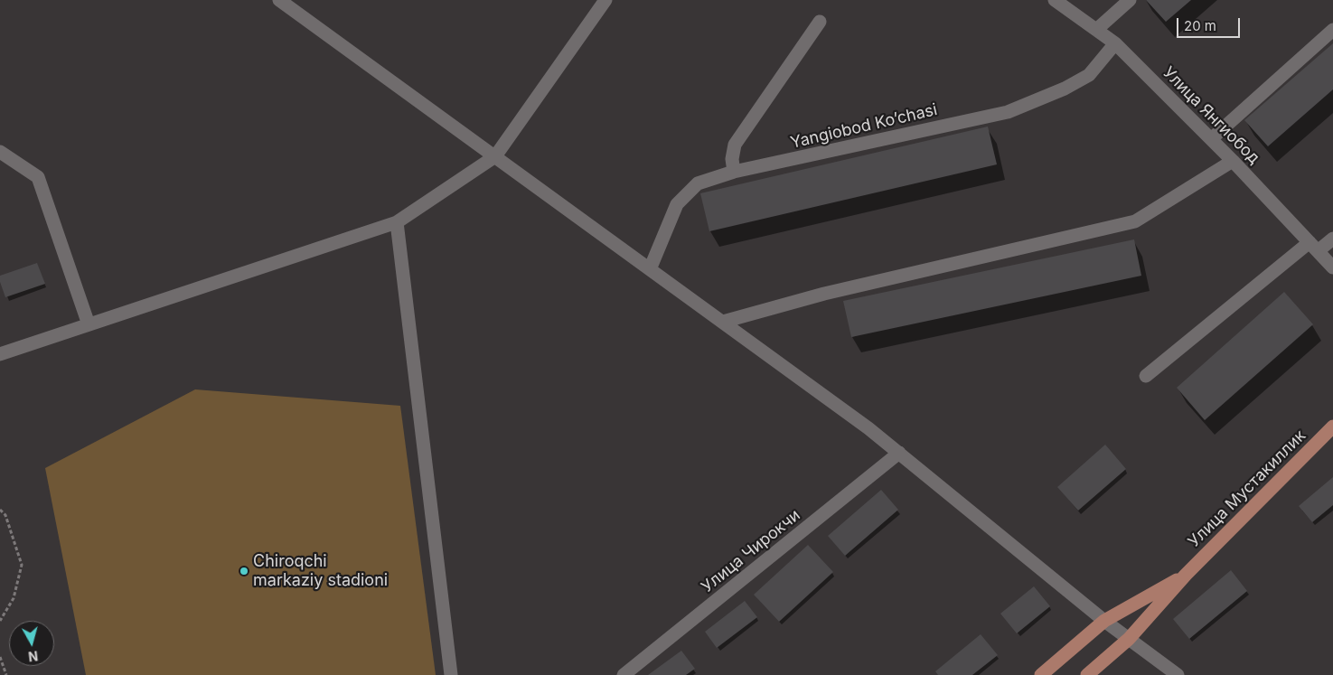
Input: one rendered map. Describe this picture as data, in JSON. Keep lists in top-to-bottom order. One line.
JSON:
{"streets":{"main road":["Улица Мустакиллик"],"street":["Улица Янгиобод","Yangiobod Ko’chasi","Улица Чирокчи"]},"crossings":[["Улица Янгиобод","Yangiobod Ko’chasi"]],"places":["Chiroqchi markaziy stadioni"],"scale_bar":"20 m","north":"bottom"}
